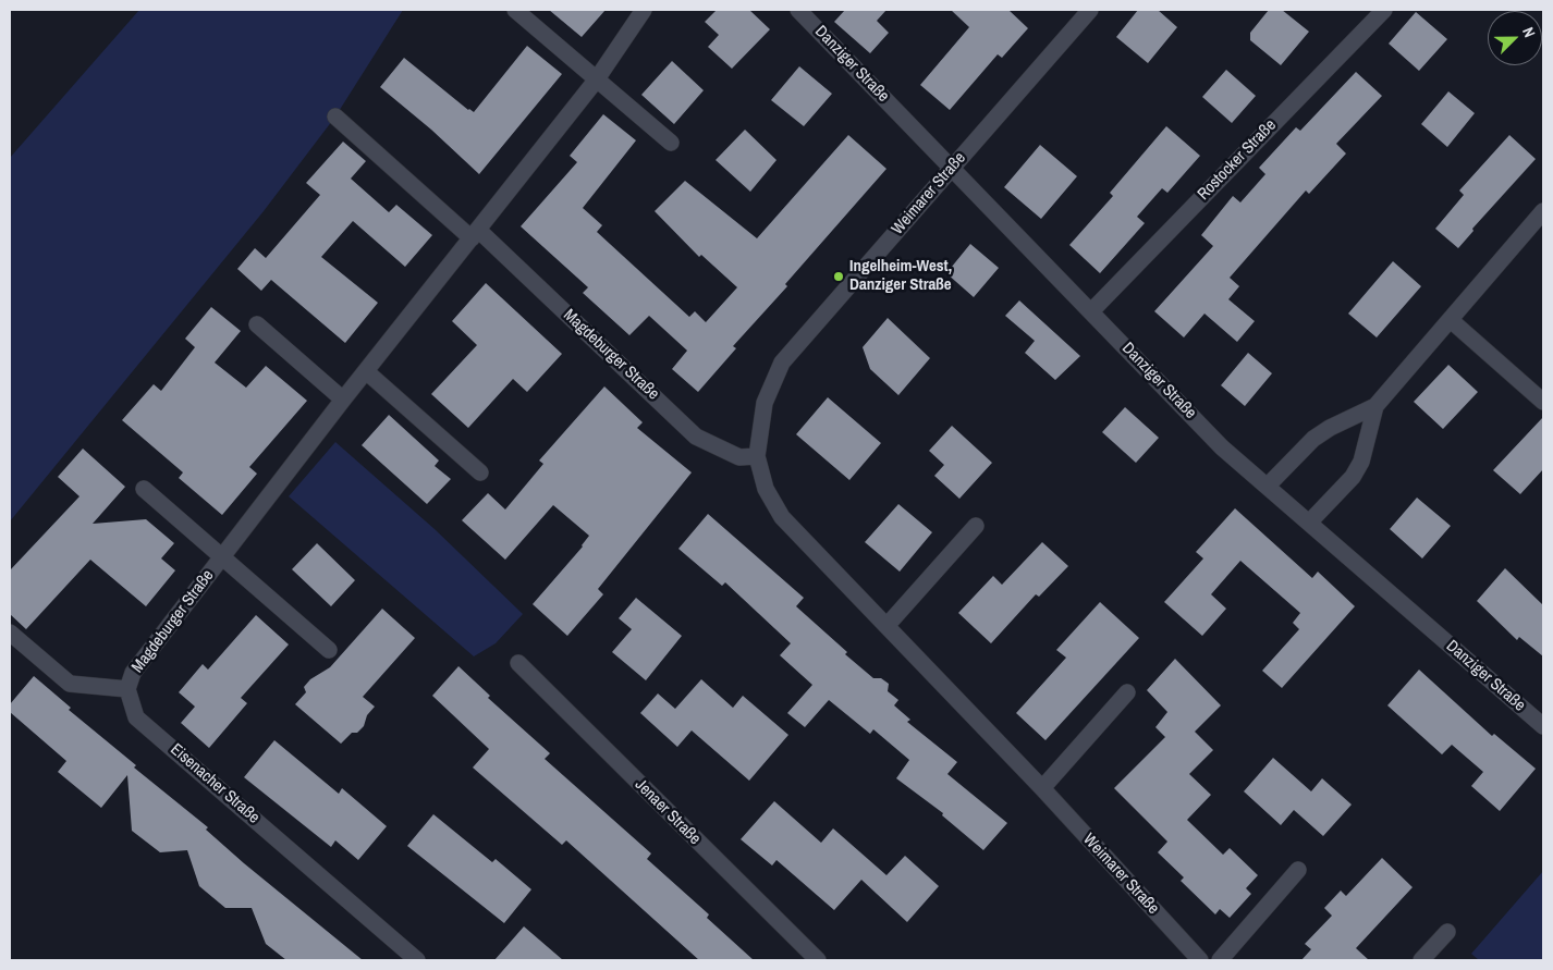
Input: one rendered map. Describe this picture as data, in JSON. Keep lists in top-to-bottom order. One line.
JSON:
{"streets":{"street":["Danziger Straße","Rostocker Straße","Weimarer Straße","Magdeburger Straße","Eisenacher Straße","Jenaer Straße"]},"crossings":[["Danziger Straße","Rostocker Straße"],["Danziger Straße","Weimarer Straße"],["Weimarer Straße","Magdeburger Straße"],["Magdeburger Straße","Eisenacher Straße"]],"places":["Ingelheim-West, Danziger Straße"],"north":"top right"}
